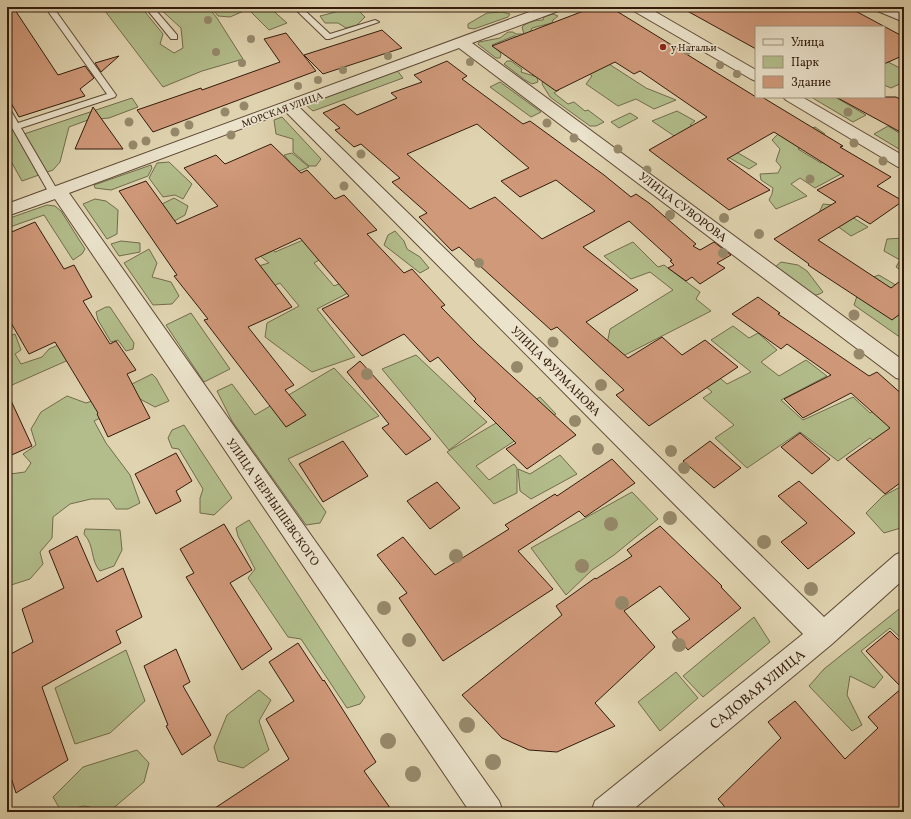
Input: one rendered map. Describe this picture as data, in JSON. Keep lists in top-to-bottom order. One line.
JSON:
{"streets":{"street":["МОРСКАЯ УЛИЦА","УЛИЦА СУВОРОВА","УЛИЦА ФУРМАНОВА","УЛИЦА ЧЕРНЫШЕВСКОГО","САДОВАЯ УЛИЦА"]},"crossings":[["МОРСКАЯ УЛИЦА","УЛИЦА СУВОРОВА"],["МОРСКАЯ УЛИЦА","УЛИЦА ФУРМАНОВА"],["МОРСКАЯ УЛИЦА","УЛИЦА ЧЕРНЫШЕВСКОГО"],["УЛИЦА ФУРМАНОВА","САДОВАЯ УЛИЦА"]],"places":["у Натальи"],"legend":["Улица","Парк","Здание"]}
